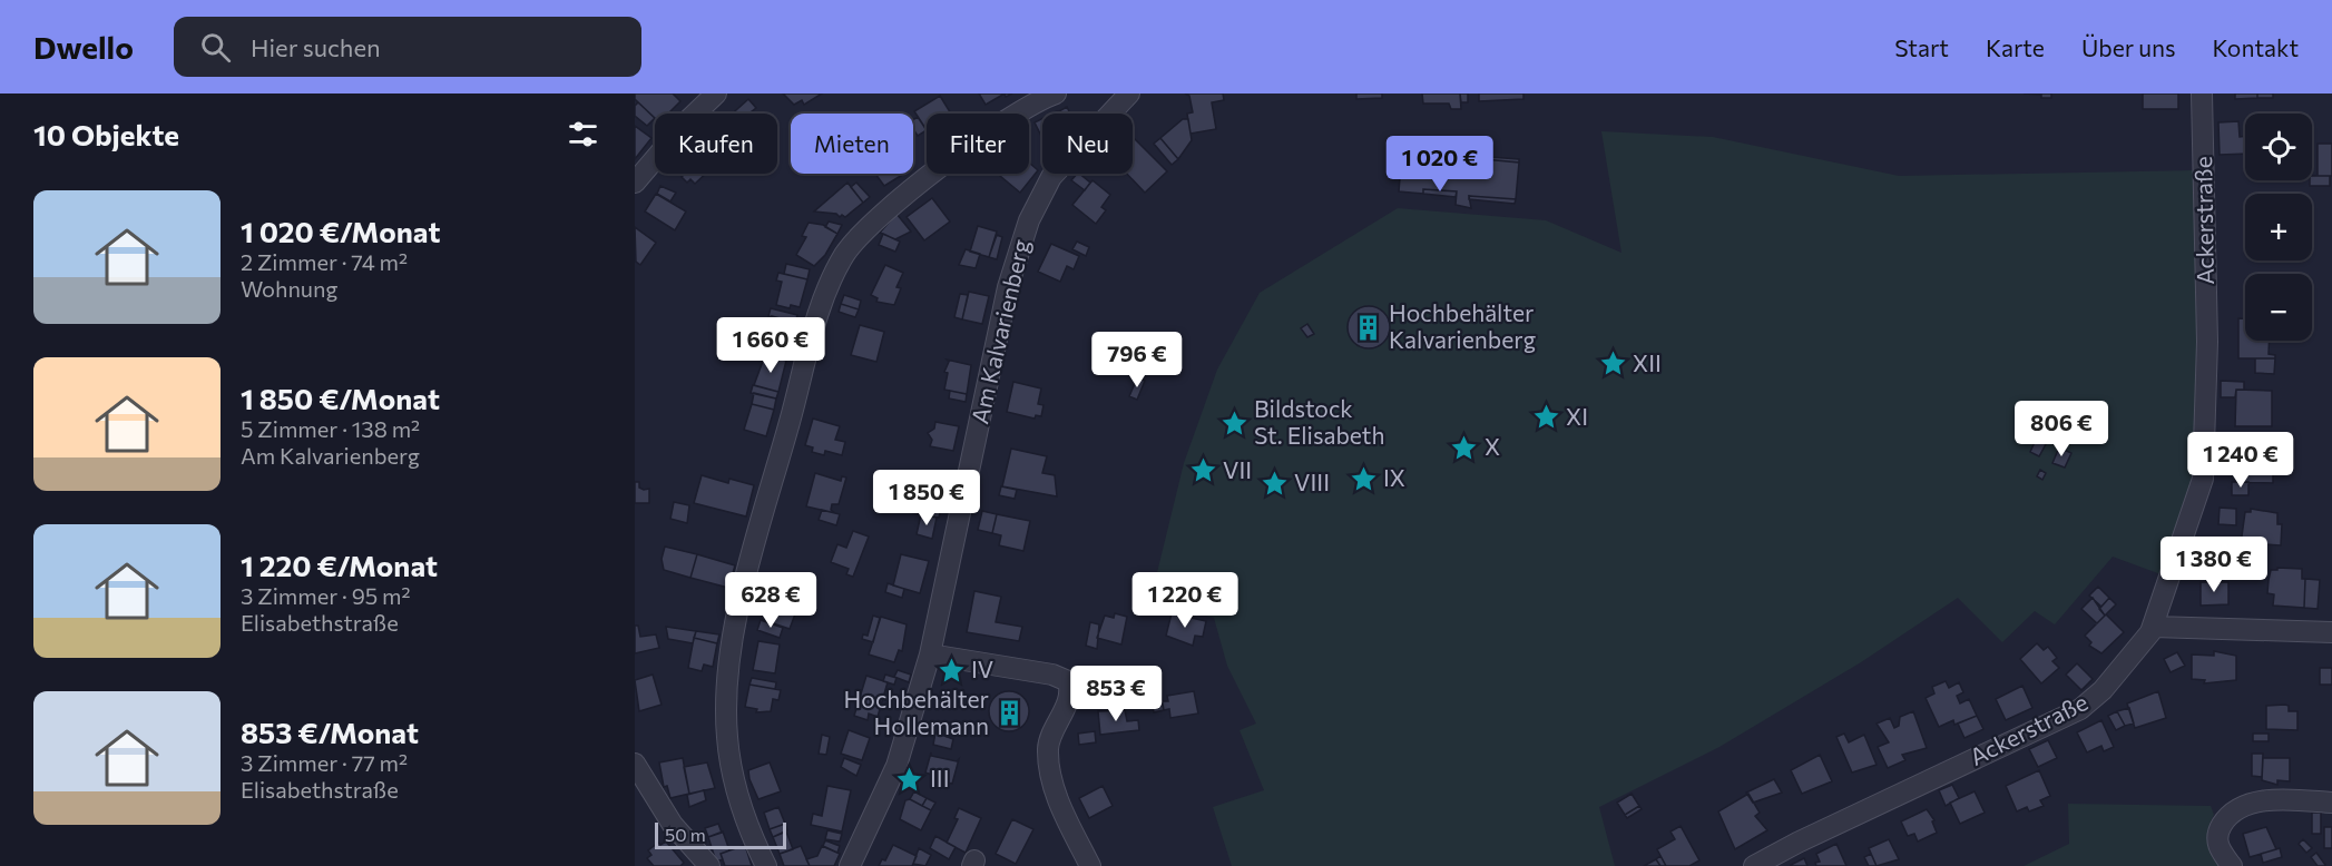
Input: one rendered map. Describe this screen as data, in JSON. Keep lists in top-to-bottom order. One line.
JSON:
{"streets":{"street":["Ackerstraße","Am Kalvarienberg"]},"places":{"building":["Hochbehälter Kalvarienberg","Hochbehälter Hollemann"],"place":["XII","XI","Bildstock St. Elisabeth","X","VII","IX","VIII","IV","III"]},"scale_bar":"50 m","page":{"header":"Dwello","search":"Hier suchen","nav":["Start","Karte","Über uns","Kontakt"],"heading":"10 Objekte","map_buttons":["+","−"],"chip":["Kaufen","Mieten","Filter","Neu"],"price":["1 020 €","1 660 €","796 €","806 €","1 240 €","1 850 €","1 380 €","628 €","1 220 €","853 €"],"list":[{"name":"1 020 €/Monat","note":"2 Zimmer · 74 m² · Wohnung"},{"name":"1 850 €/Monat","note":"5 Zimmer · 138 m² · Am Kalvarienberg"},{"name":"1 220 €/Monat","note":"3 Zimmer · 95 m² · Elisabethstraße"},{"name":"853 €/Monat","note":"3 Zimmer · 77 m² · Elisabethstraße"}],"scale":"50 m"}}
